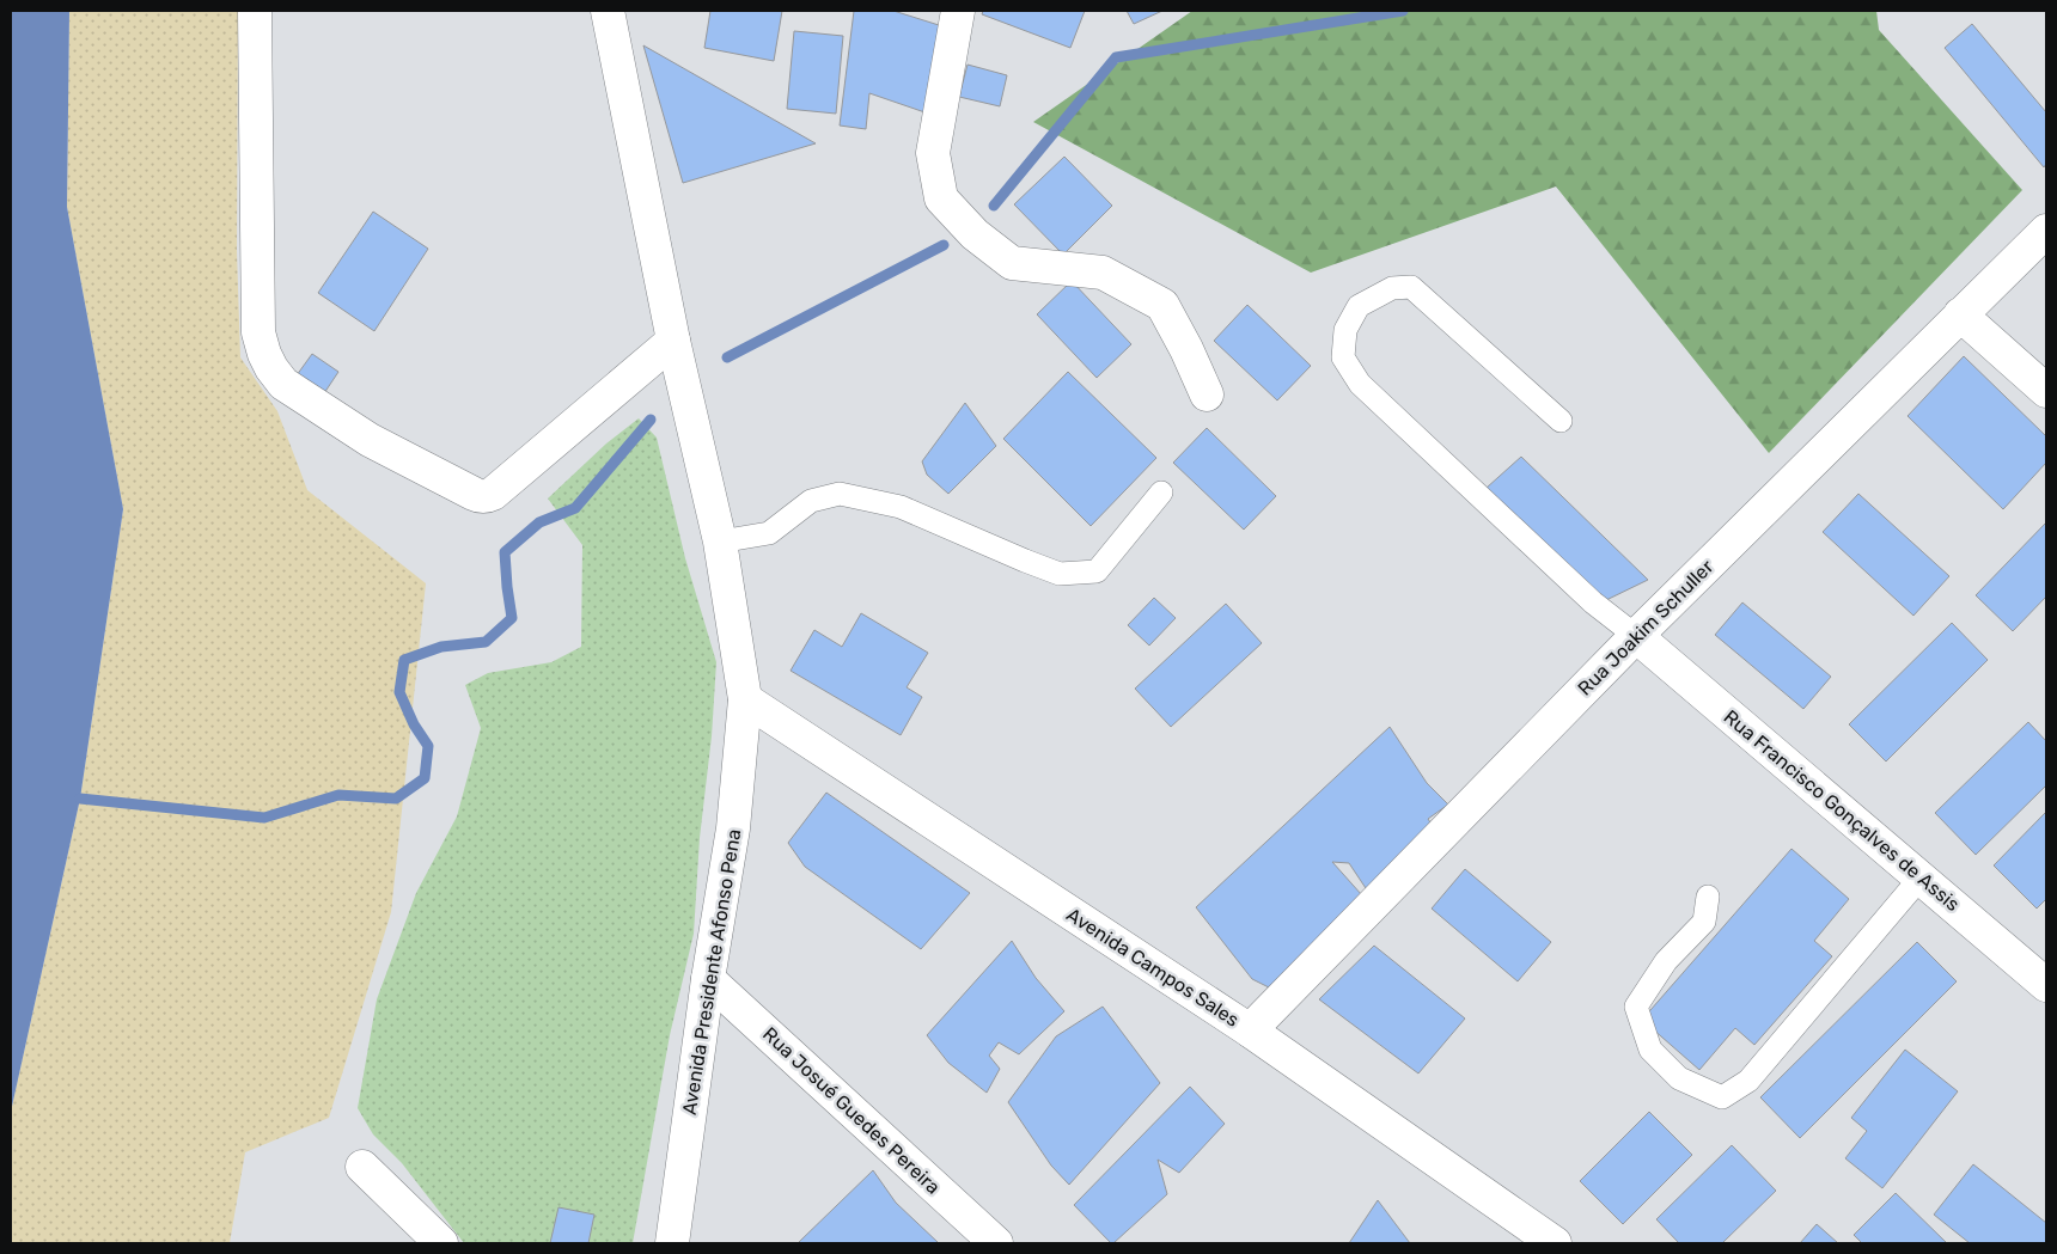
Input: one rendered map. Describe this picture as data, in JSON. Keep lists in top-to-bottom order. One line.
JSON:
{"streets":{"street":["Rua Joakim Schuller","Rua Francisco Gonçalves de Assis","Avenida Campos Sales","Avenida Presidente Afonso Pena","Rua Josué Guedes Pereira"]},"crossings":[["Rua Joakim Schuller","Rua Francisco Gonçalves de Assis"],["Rua Joakim Schuller","Avenida Campos Sales"],["Avenida Campos Sales","Avenida Presidente Afonso Pena"],["Avenida Presidente Afonso Pena","Rua Josué Guedes Pereira"]]}
